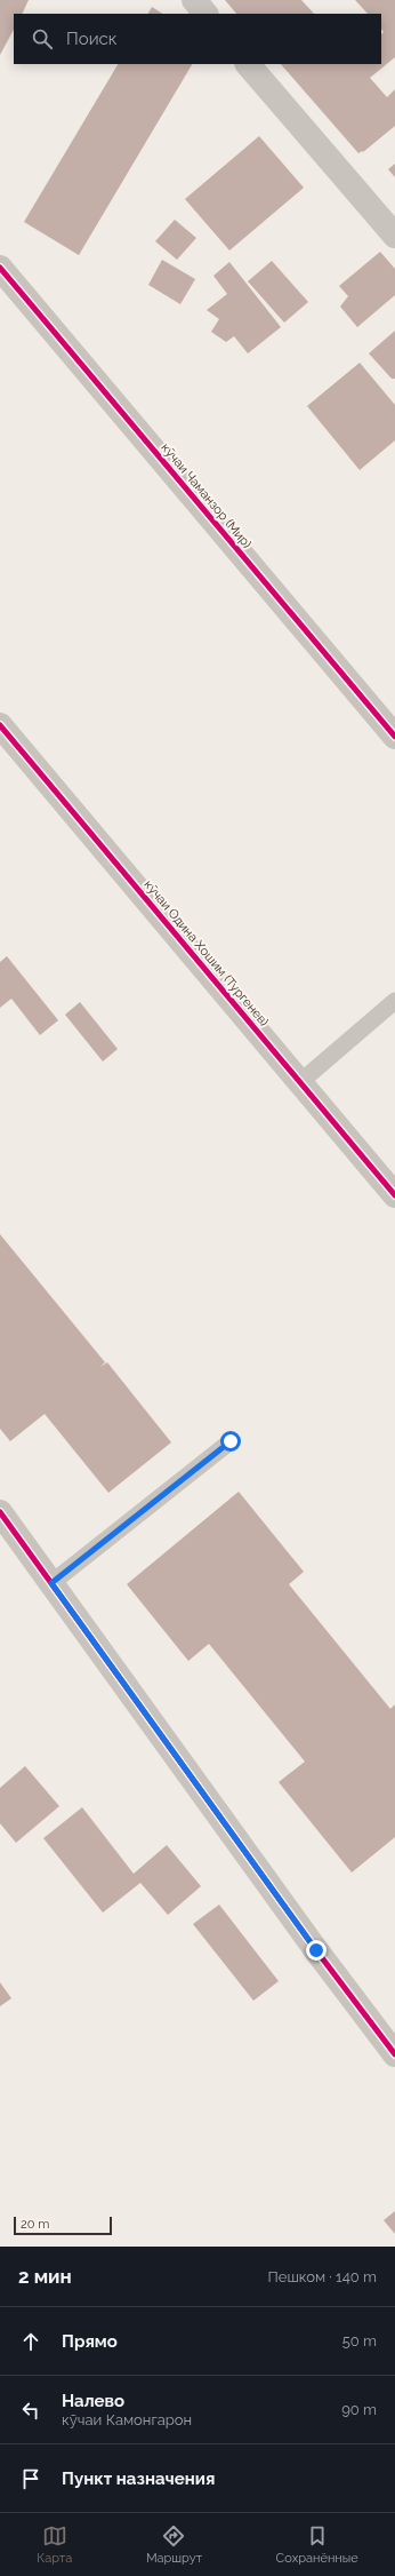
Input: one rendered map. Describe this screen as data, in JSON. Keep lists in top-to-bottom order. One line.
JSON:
{"streets":{"street":["кӯчаи Чаманзор (Мир)","кӯчаи Одина Хошим (Тургенев)"]},"scale_bar":"20 m","page":{"search":"Поиск","scale":"20 m","heading":["2 мин","Пешком · 140 m"],"list":[["Прямо","50 m"],["Налево","кӯчаи Камонгарон","90 m"],"Пункт назначения"],"nav":["Карта","Маршрут","Сохранённые"]}}
